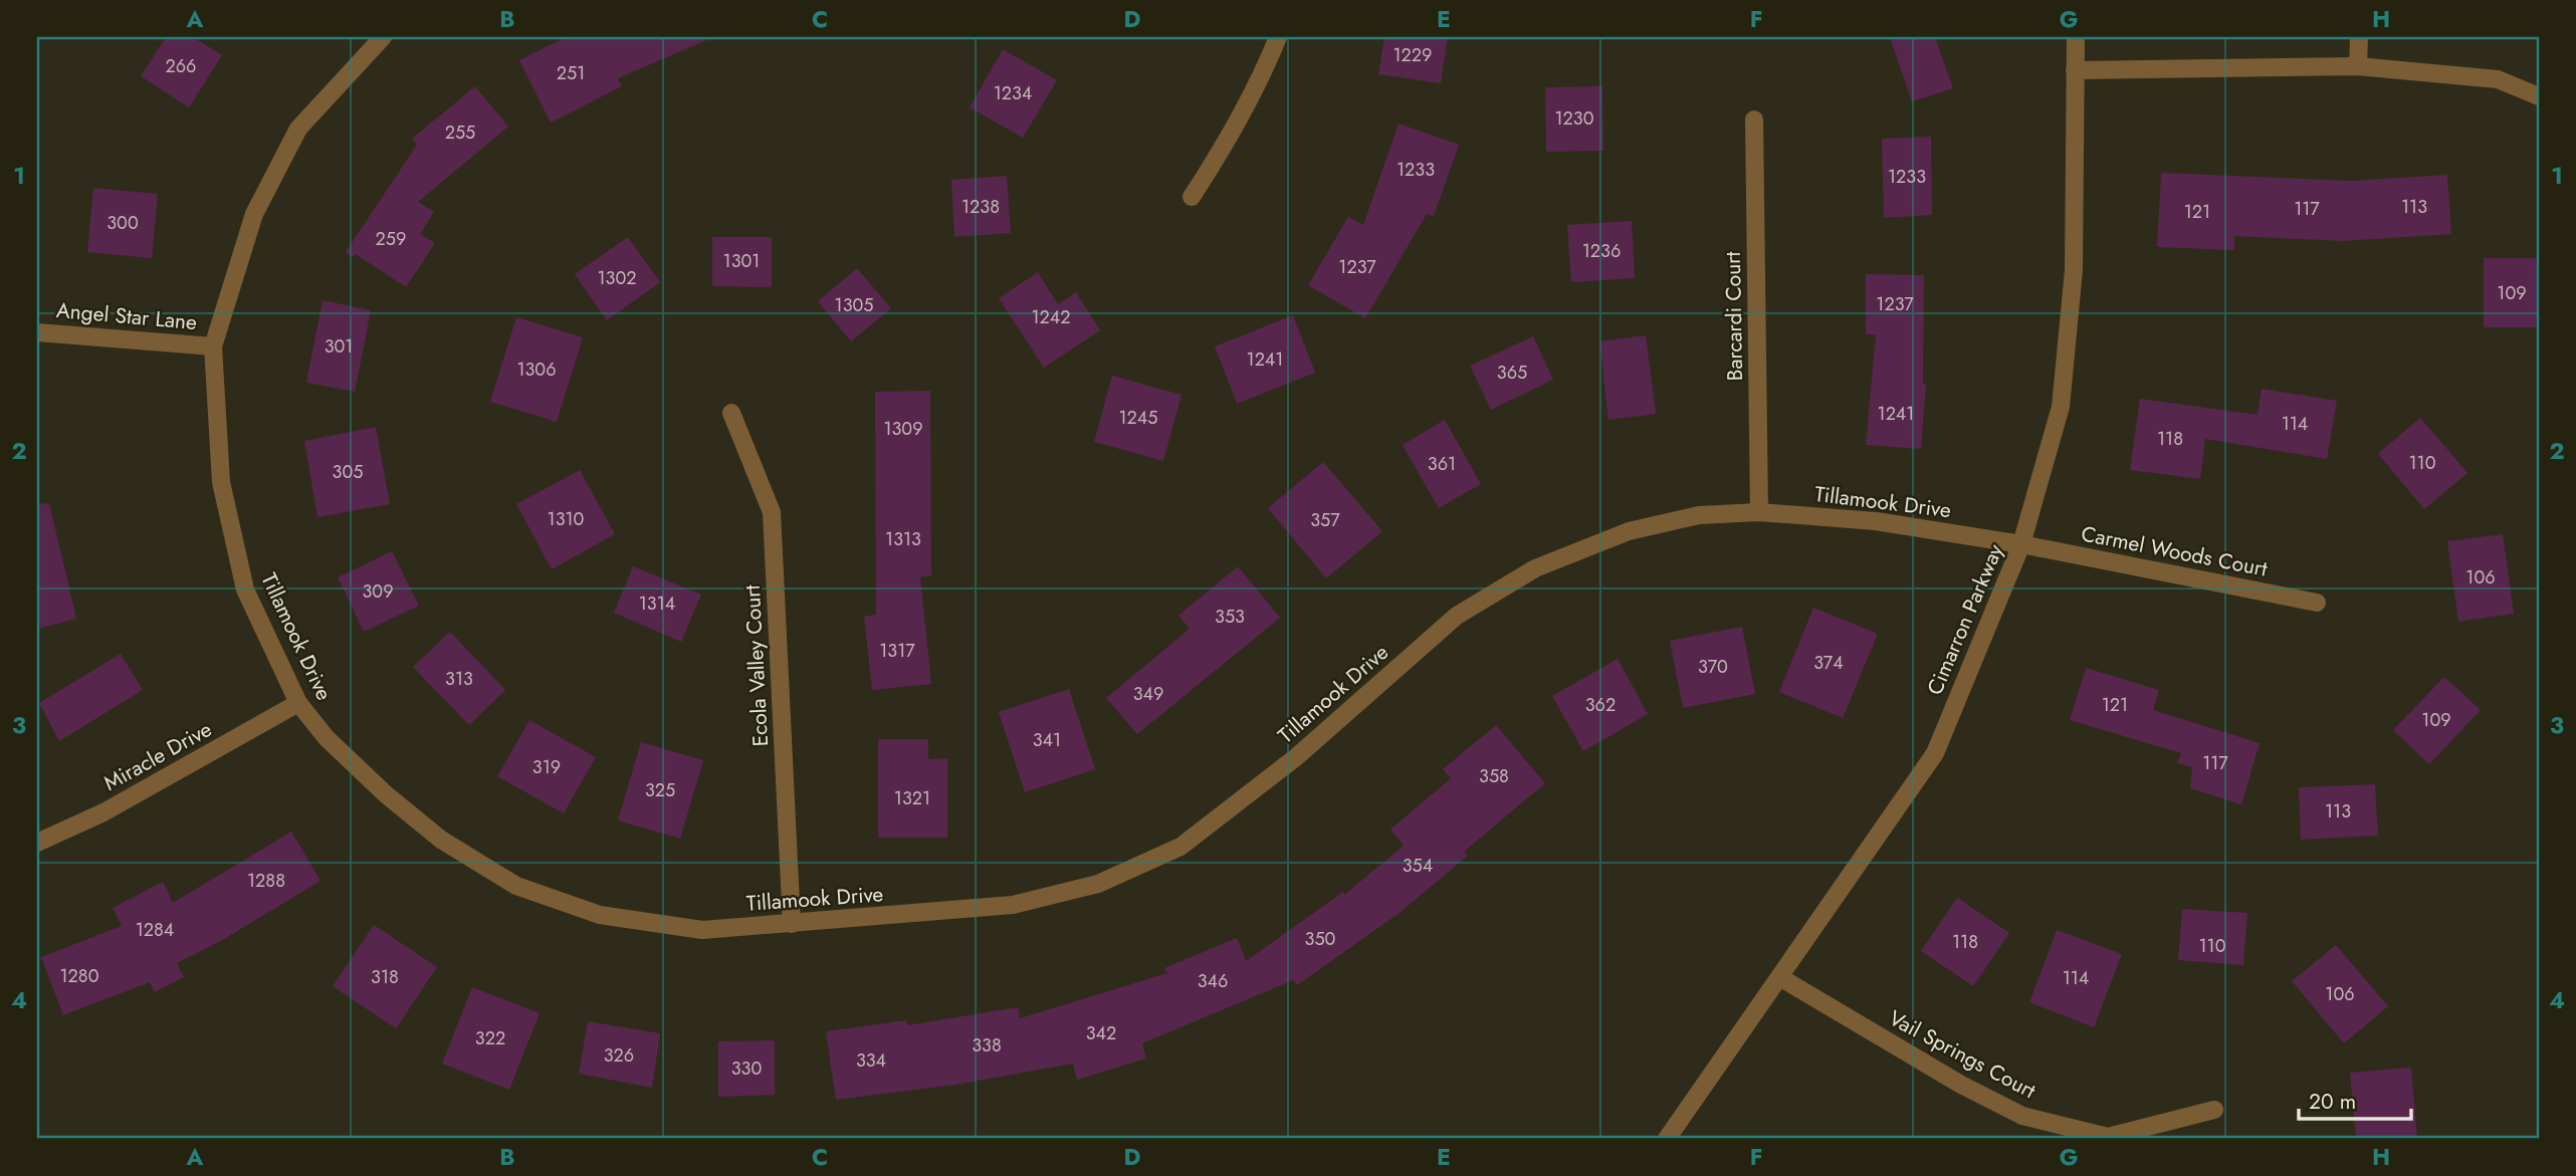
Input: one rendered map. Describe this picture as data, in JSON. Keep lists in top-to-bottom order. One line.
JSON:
{"streets":{"street":["Angel Star Lane","Barcardi Court","Tillamook Drive","Carmel Woods Court","Cimarron Parkway","Ecola Valley Court","Miracle Drive","Vail Springs Court"]},"crossings":[["Angel Star Lane","Tillamook Drive"],["Barcardi Court","Tillamook Drive"],["Tillamook Drive","Carmel Woods Court"],["Tillamook Drive","Cimarron Parkway"],["Tillamook Drive","Ecola Valley Court"],["Tillamook Drive","Miracle Drive"],["Carmel Woods Court","Cimarron Parkway"],["Cimarron Parkway","Vail Springs Court"]],"house_numbers":["1229","266","251","1234","1230","255","1233","1233","1238","113","117","121","300","259","1236","1301","1237","1302","109","1237","1305","1242","301","1241","1306","365","1241","1245","114","1309","118","110","361","305","1310","357","1313","106","309","1314","353","1317","374","370","313","349","362","121","109","341","117","319","358","325","1321","113","354","1288","1284","350","118","110","1280","318","114","346","106","342","322","338","326","334","330"],"scale_bar":"20 m","grid":{"columns":["A","B","C","D","E","F","G","H"],"rows":["1","2","3","4"]}}
